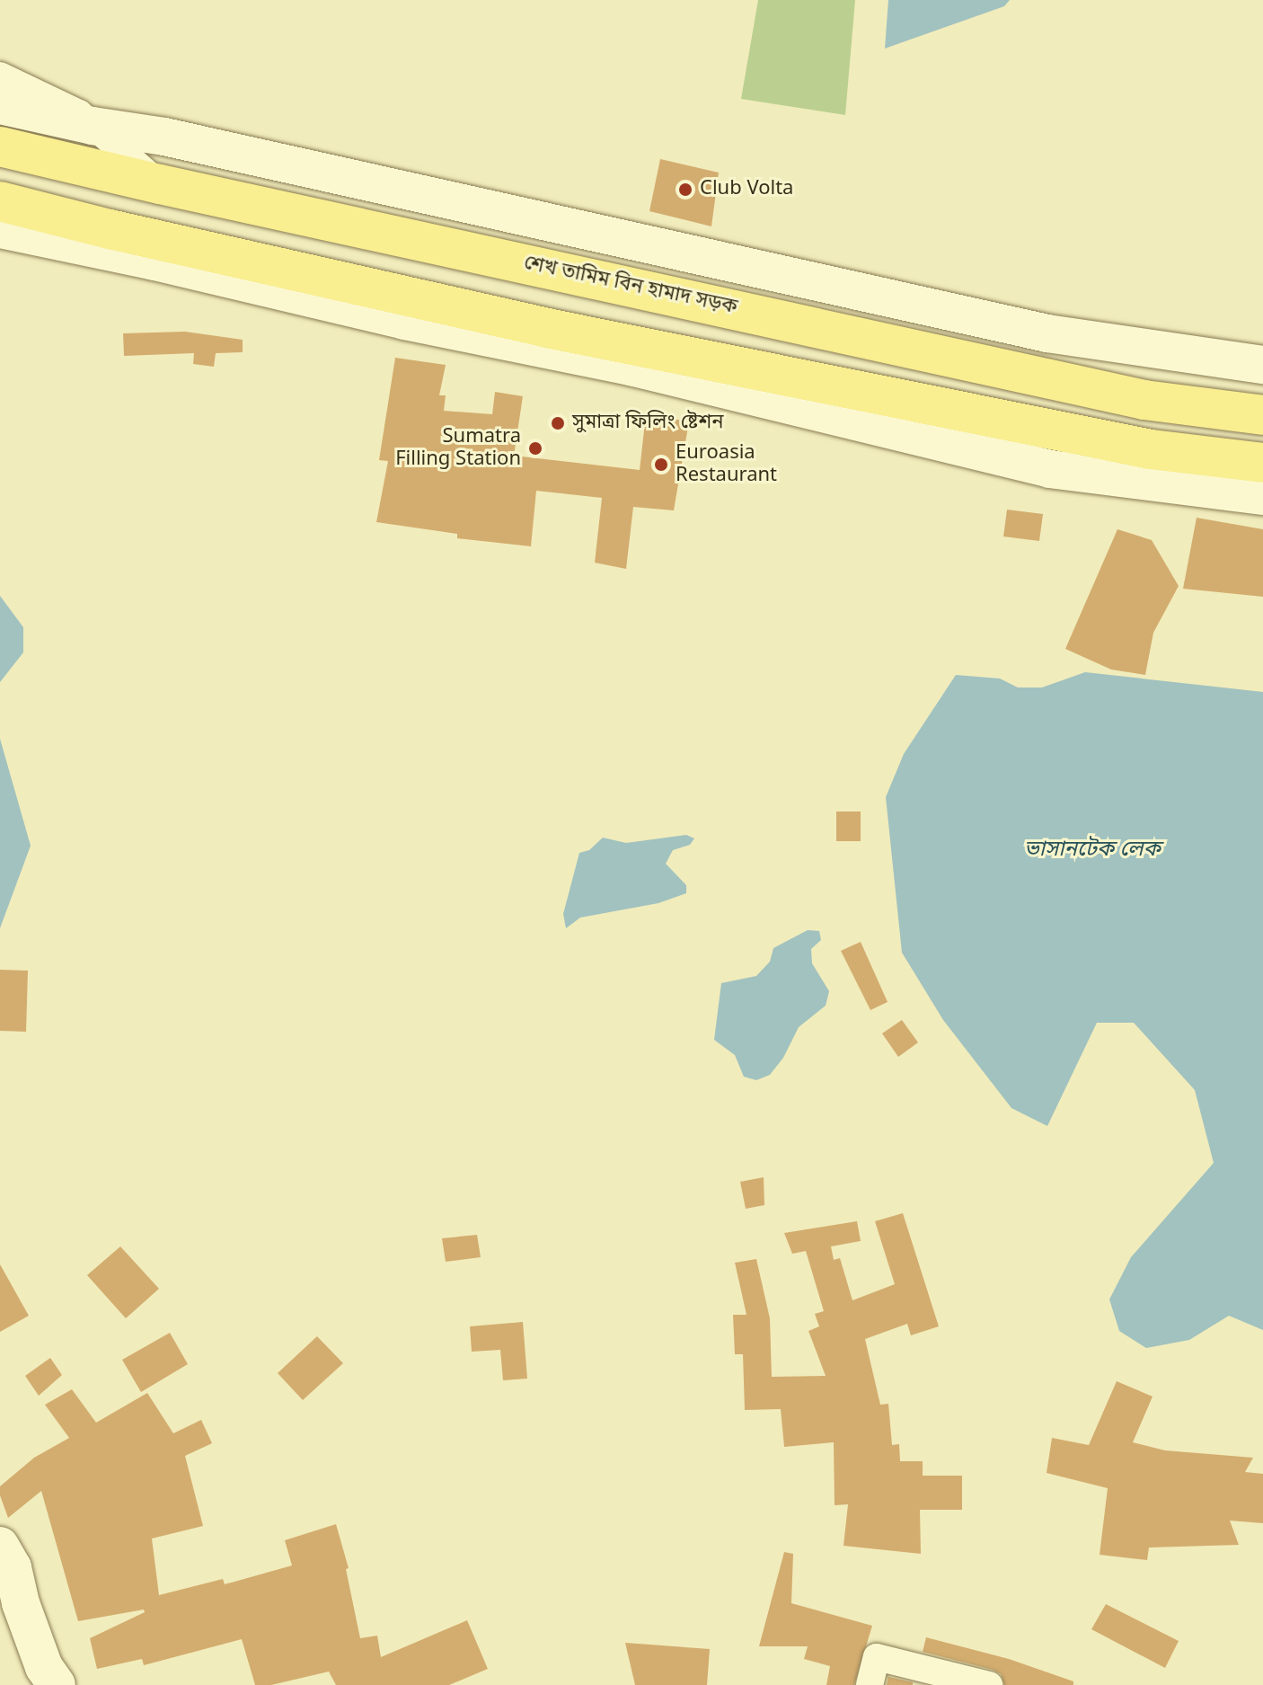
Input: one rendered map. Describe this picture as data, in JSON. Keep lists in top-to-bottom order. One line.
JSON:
{"streets":{"main road":["শেখ তামিম বিন হামাদ সড়ক"]},"water":["ভাসানটেক লেক"],"places":["Club Volta","সুমাত্রা ফিলিং ষ্টেশন","Sumatra Filling Station","Euroasia Restaurant"]}
